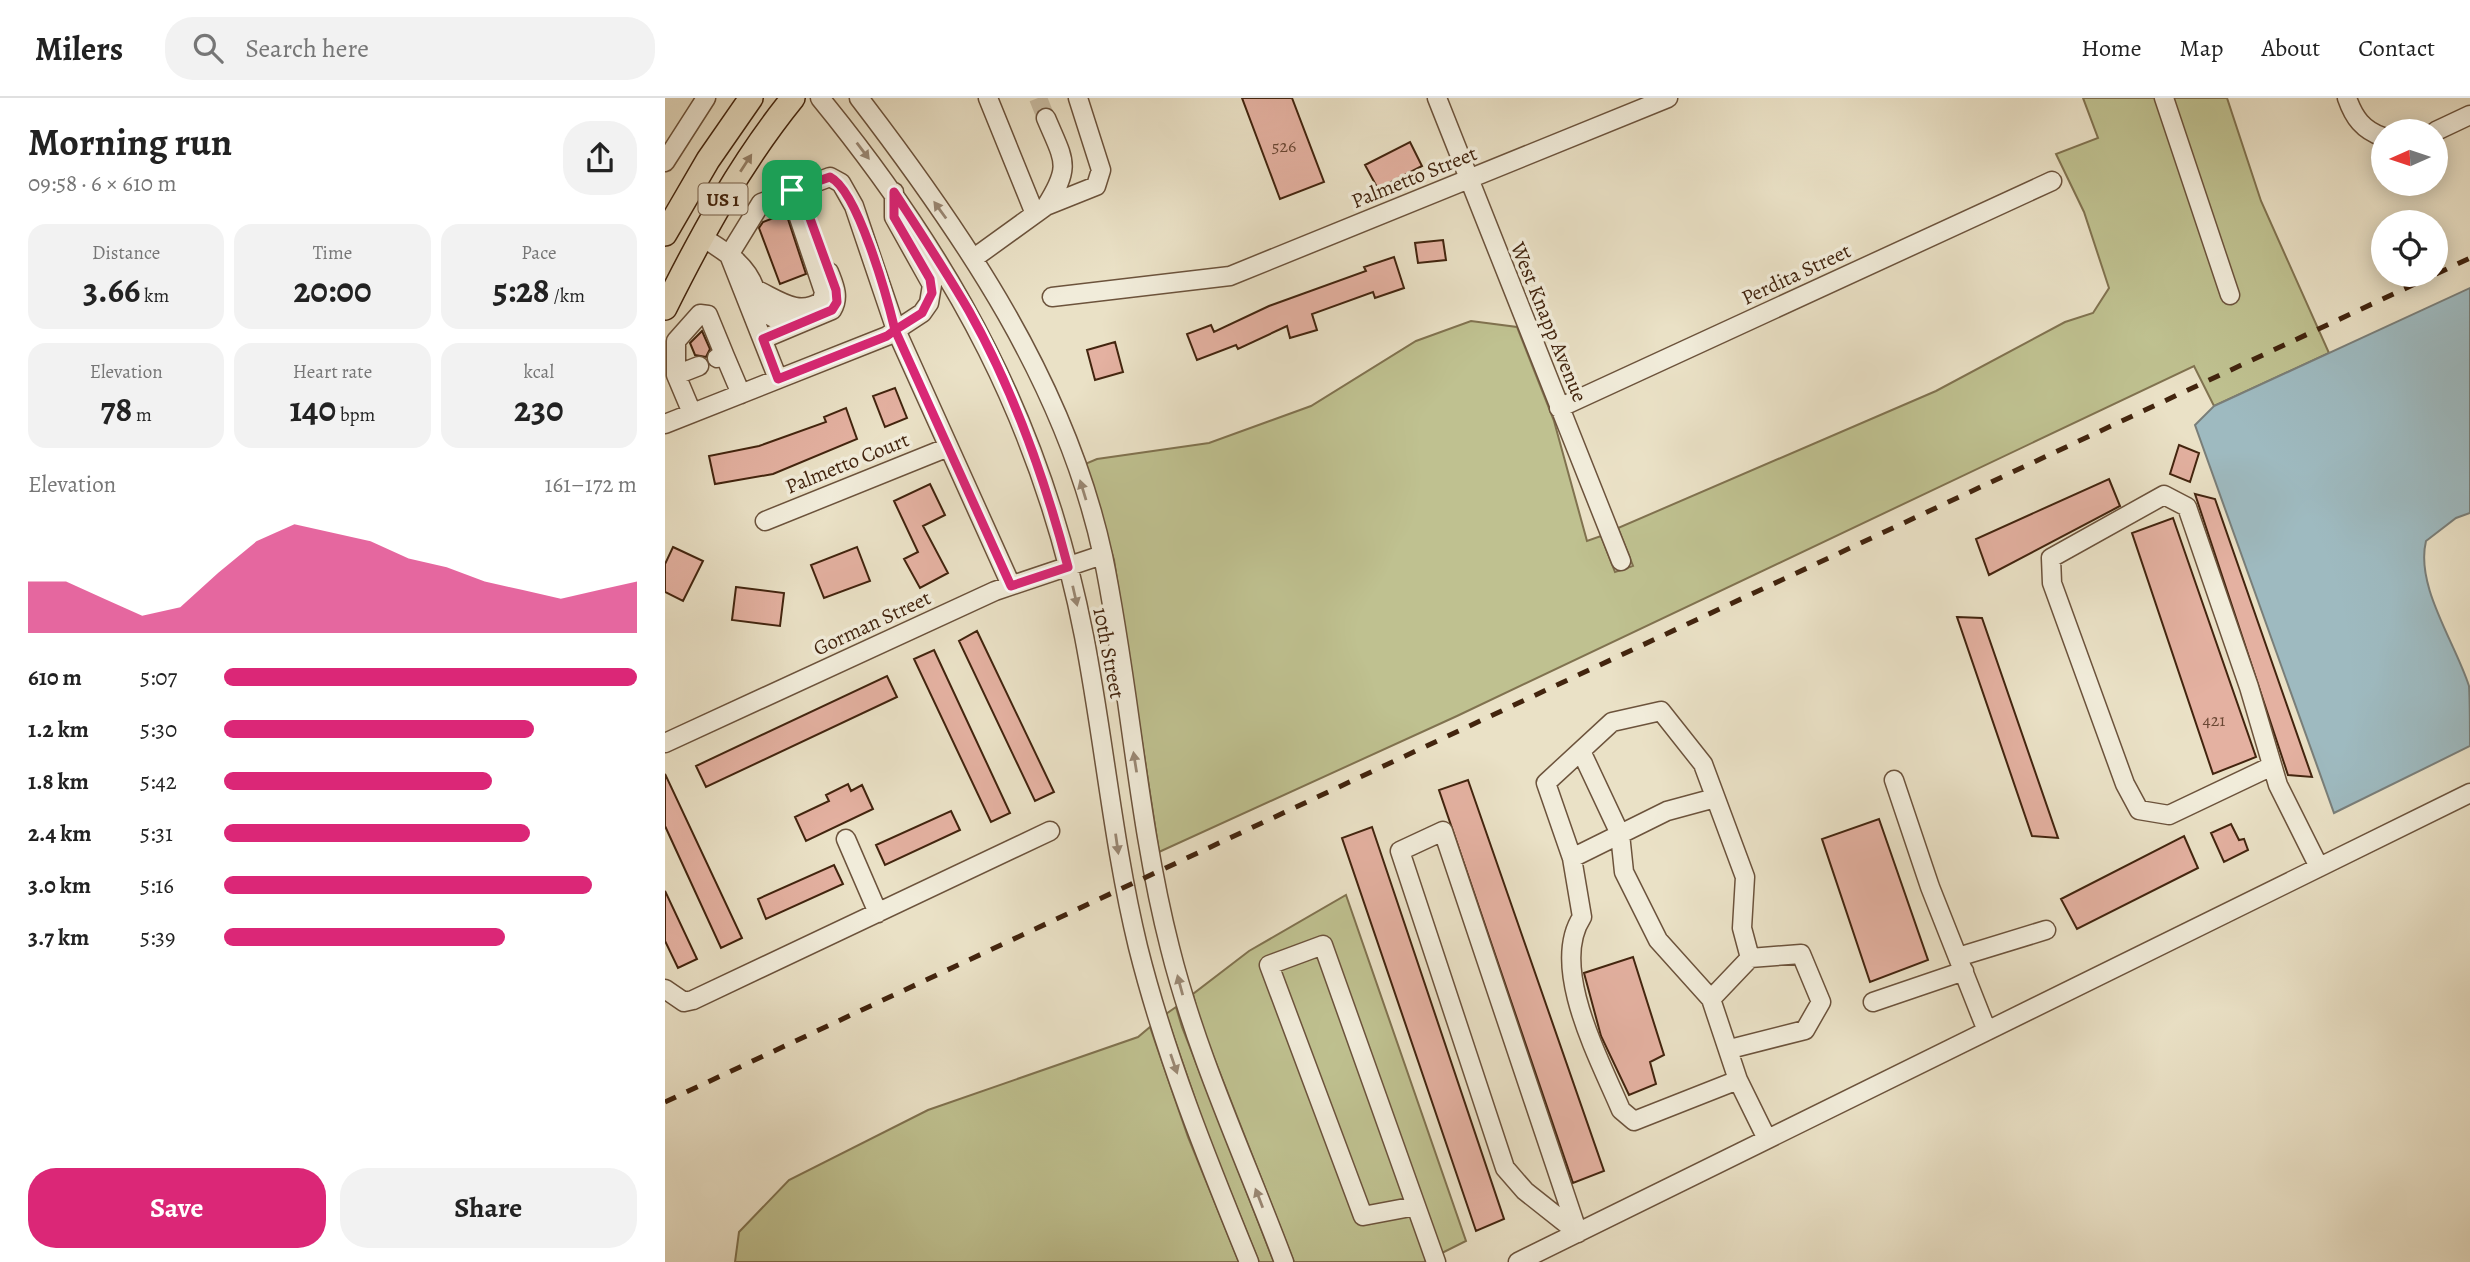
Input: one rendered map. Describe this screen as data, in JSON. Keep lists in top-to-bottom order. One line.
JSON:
{"streets":{"main road":["US 1"],"street":["Palmetto Street","Perdita Street","West Knapp Avenue","Palmetto Court","Gorman Street","10th Street"]},"crossings":[["Palmetto Street","West Knapp Avenue"],["Perdita Street","West Knapp Avenue"],["Gorman Street","10th Street"]],"house_numbers":["526","421"],"north":"left","page":{"header":"Milers","search":"Search here","nav":["Home","Map","About","Contact"],"heading":["Morning run","09:58 · 6 × 610 m"],"stats":[["Distance","3.66 km"],["Time","20:00"],["Pace","5:28 /km"],["Elevation","78 m"],["Heart rate","140 bpm"],["kcal","230"]],"chart":["Elevation","161–172 m"],"list":[{"name":"610 m","note":"5:07"},{"name":"1.2 km","note":"5:30"},{"name":"1.8 km","note":"5:42"},{"name":"2.4 km","note":"5:31"},{"name":"3.0 km","note":"5:16"},{"name":"3.7 km","note":"5:39"}],"buttons":["Save","Share"]}}
